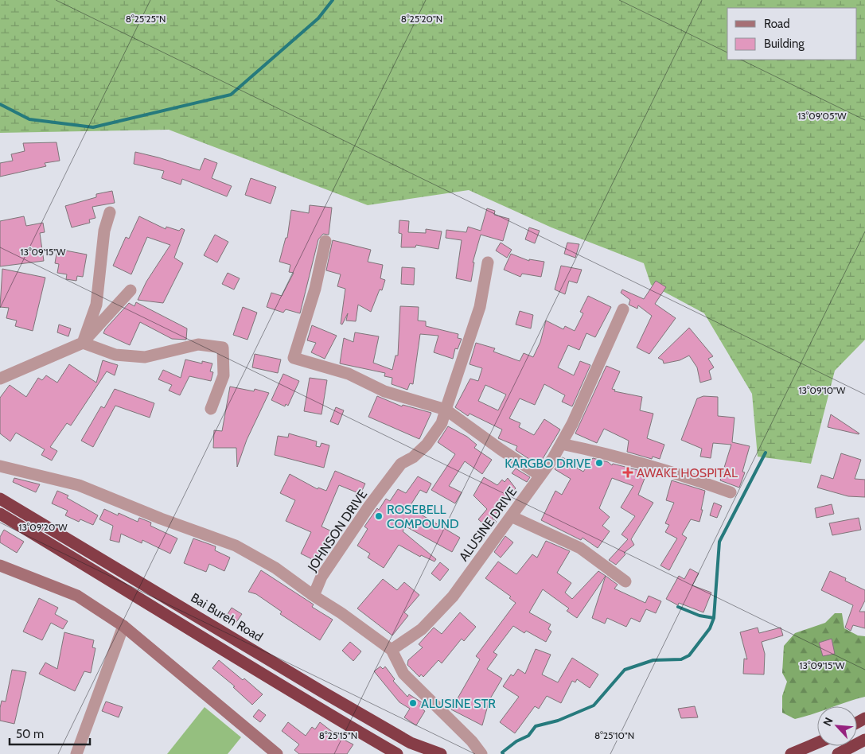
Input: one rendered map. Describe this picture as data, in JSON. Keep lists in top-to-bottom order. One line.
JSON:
{"streets":{"highway":["Bai Bureh Road"],"street":["ALUSINE DRIVE","JOHNSON DRIVE"]},"places":{"other":["KARGBO DRIVE","ROSEBELL COMPOUND","ALUSINE STR"],"health":["AWAKE HOSPITAL"]},"legend":["Road","Building"],"scale_bar":"50 m","north":"top left","coordinates":["8°25'25\"N","8°25'20\"N","13°09'05\"W","13°09'15\"W","13°09'10\"W","13°09'20\"W","8°25'15\"N","8°25'10\"N"]}
